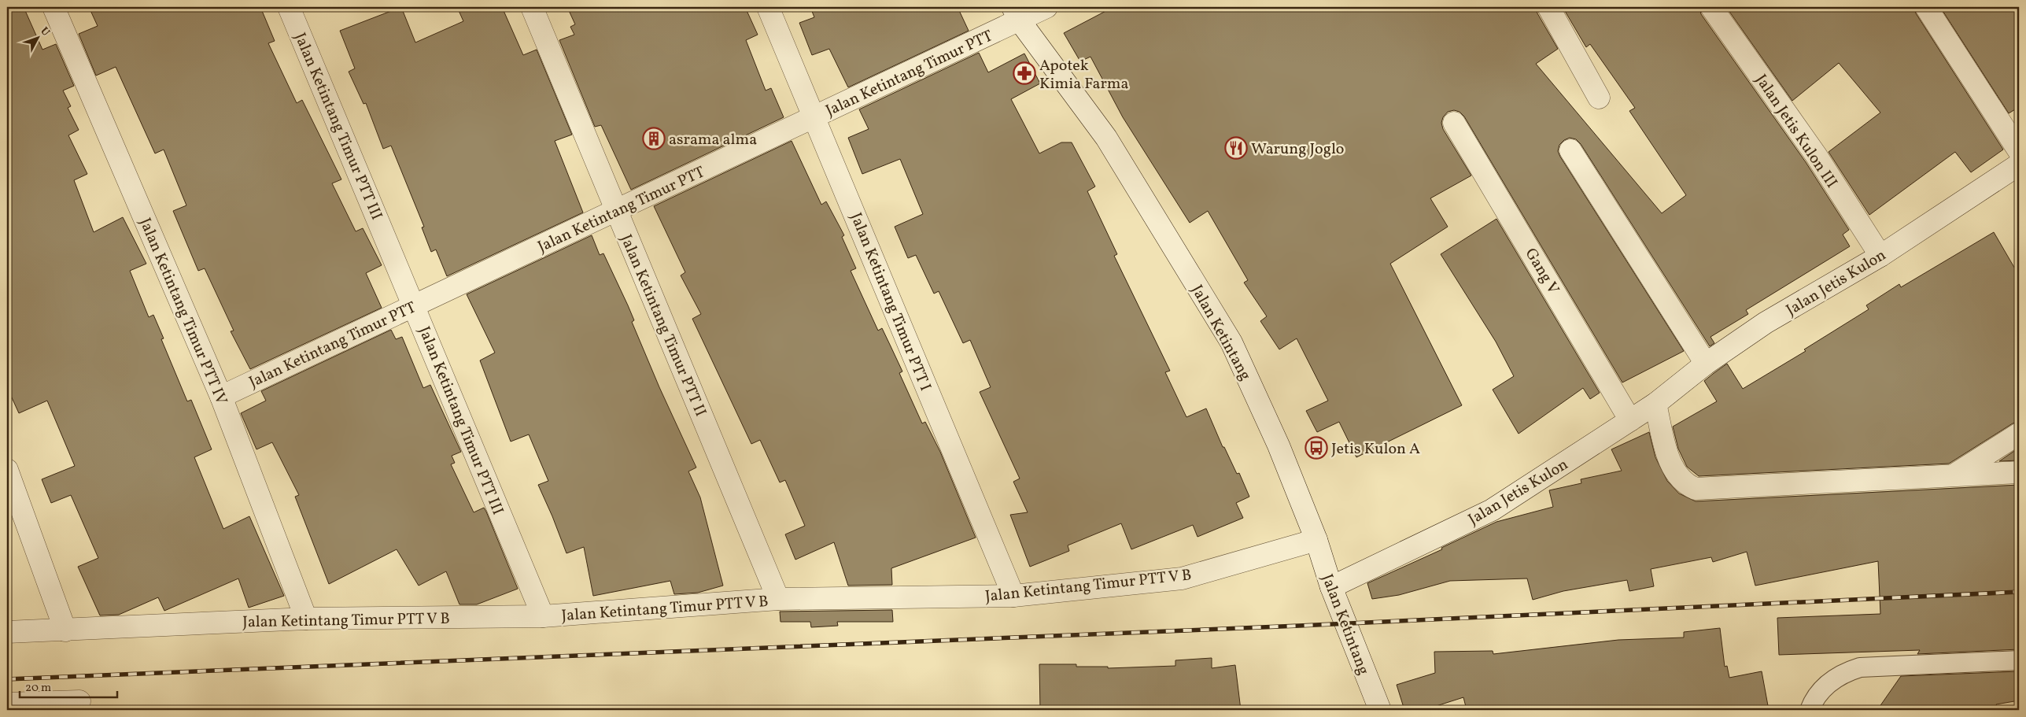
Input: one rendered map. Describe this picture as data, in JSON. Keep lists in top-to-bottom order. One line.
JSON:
{"streets":{"street":["Jalan Ketintang Timur PTT","Jalan Ketintang Timur PTT III","Jalan Jetis Kulon III","Gang V","Jalan Jetis Kulon","Jalan Ketintang Timur PTT I","Jalan Ketintang Timur PTT IV","Jalan Ketintang Timur PTT II","Jalan Ketintang","Jalan Ketintang Timur PTT V B"]},"crossings":[["Jalan Ketintang Timur PTT","Jalan Ketintang Timur PTT III"],["Jalan Ketintang Timur PTT","Jalan Ketintang Timur PTT I"],["Jalan Ketintang Timur PTT","Jalan Ketintang Timur PTT IV"],["Jalan Ketintang Timur PTT","Jalan Ketintang Timur PTT II"],["Jalan Ketintang Timur PTT","Jalan Ketintang"],["Jalan Ketintang Timur PTT III","Jalan Ketintang Timur PTT V B"],["Jalan Jetis Kulon III","Jalan Jetis Kulon"],["Gang V","Jalan Jetis Kulon"],["Jalan Jetis Kulon","Jalan Ketintang"],["Jalan Ketintang Timur PTT I","Jalan Ketintang Timur PTT V B"],["Jalan Ketintang Timur PTT IV","Jalan Ketintang Timur PTT V B"],["Jalan Ketintang Timur PTT II","Jalan Ketintang Timur PTT V B"],["Jalan Ketintang","Jalan Ketintang Timur PTT V B"]],"places":{"pharmacy":["Apotek Kimia Farma"],"building":["asrama alma"],"restaurant":["Warung Joglo"],"bus stop":["Jetis Kulon A"]},"scale_bar":"20 m","north":"top right"}
